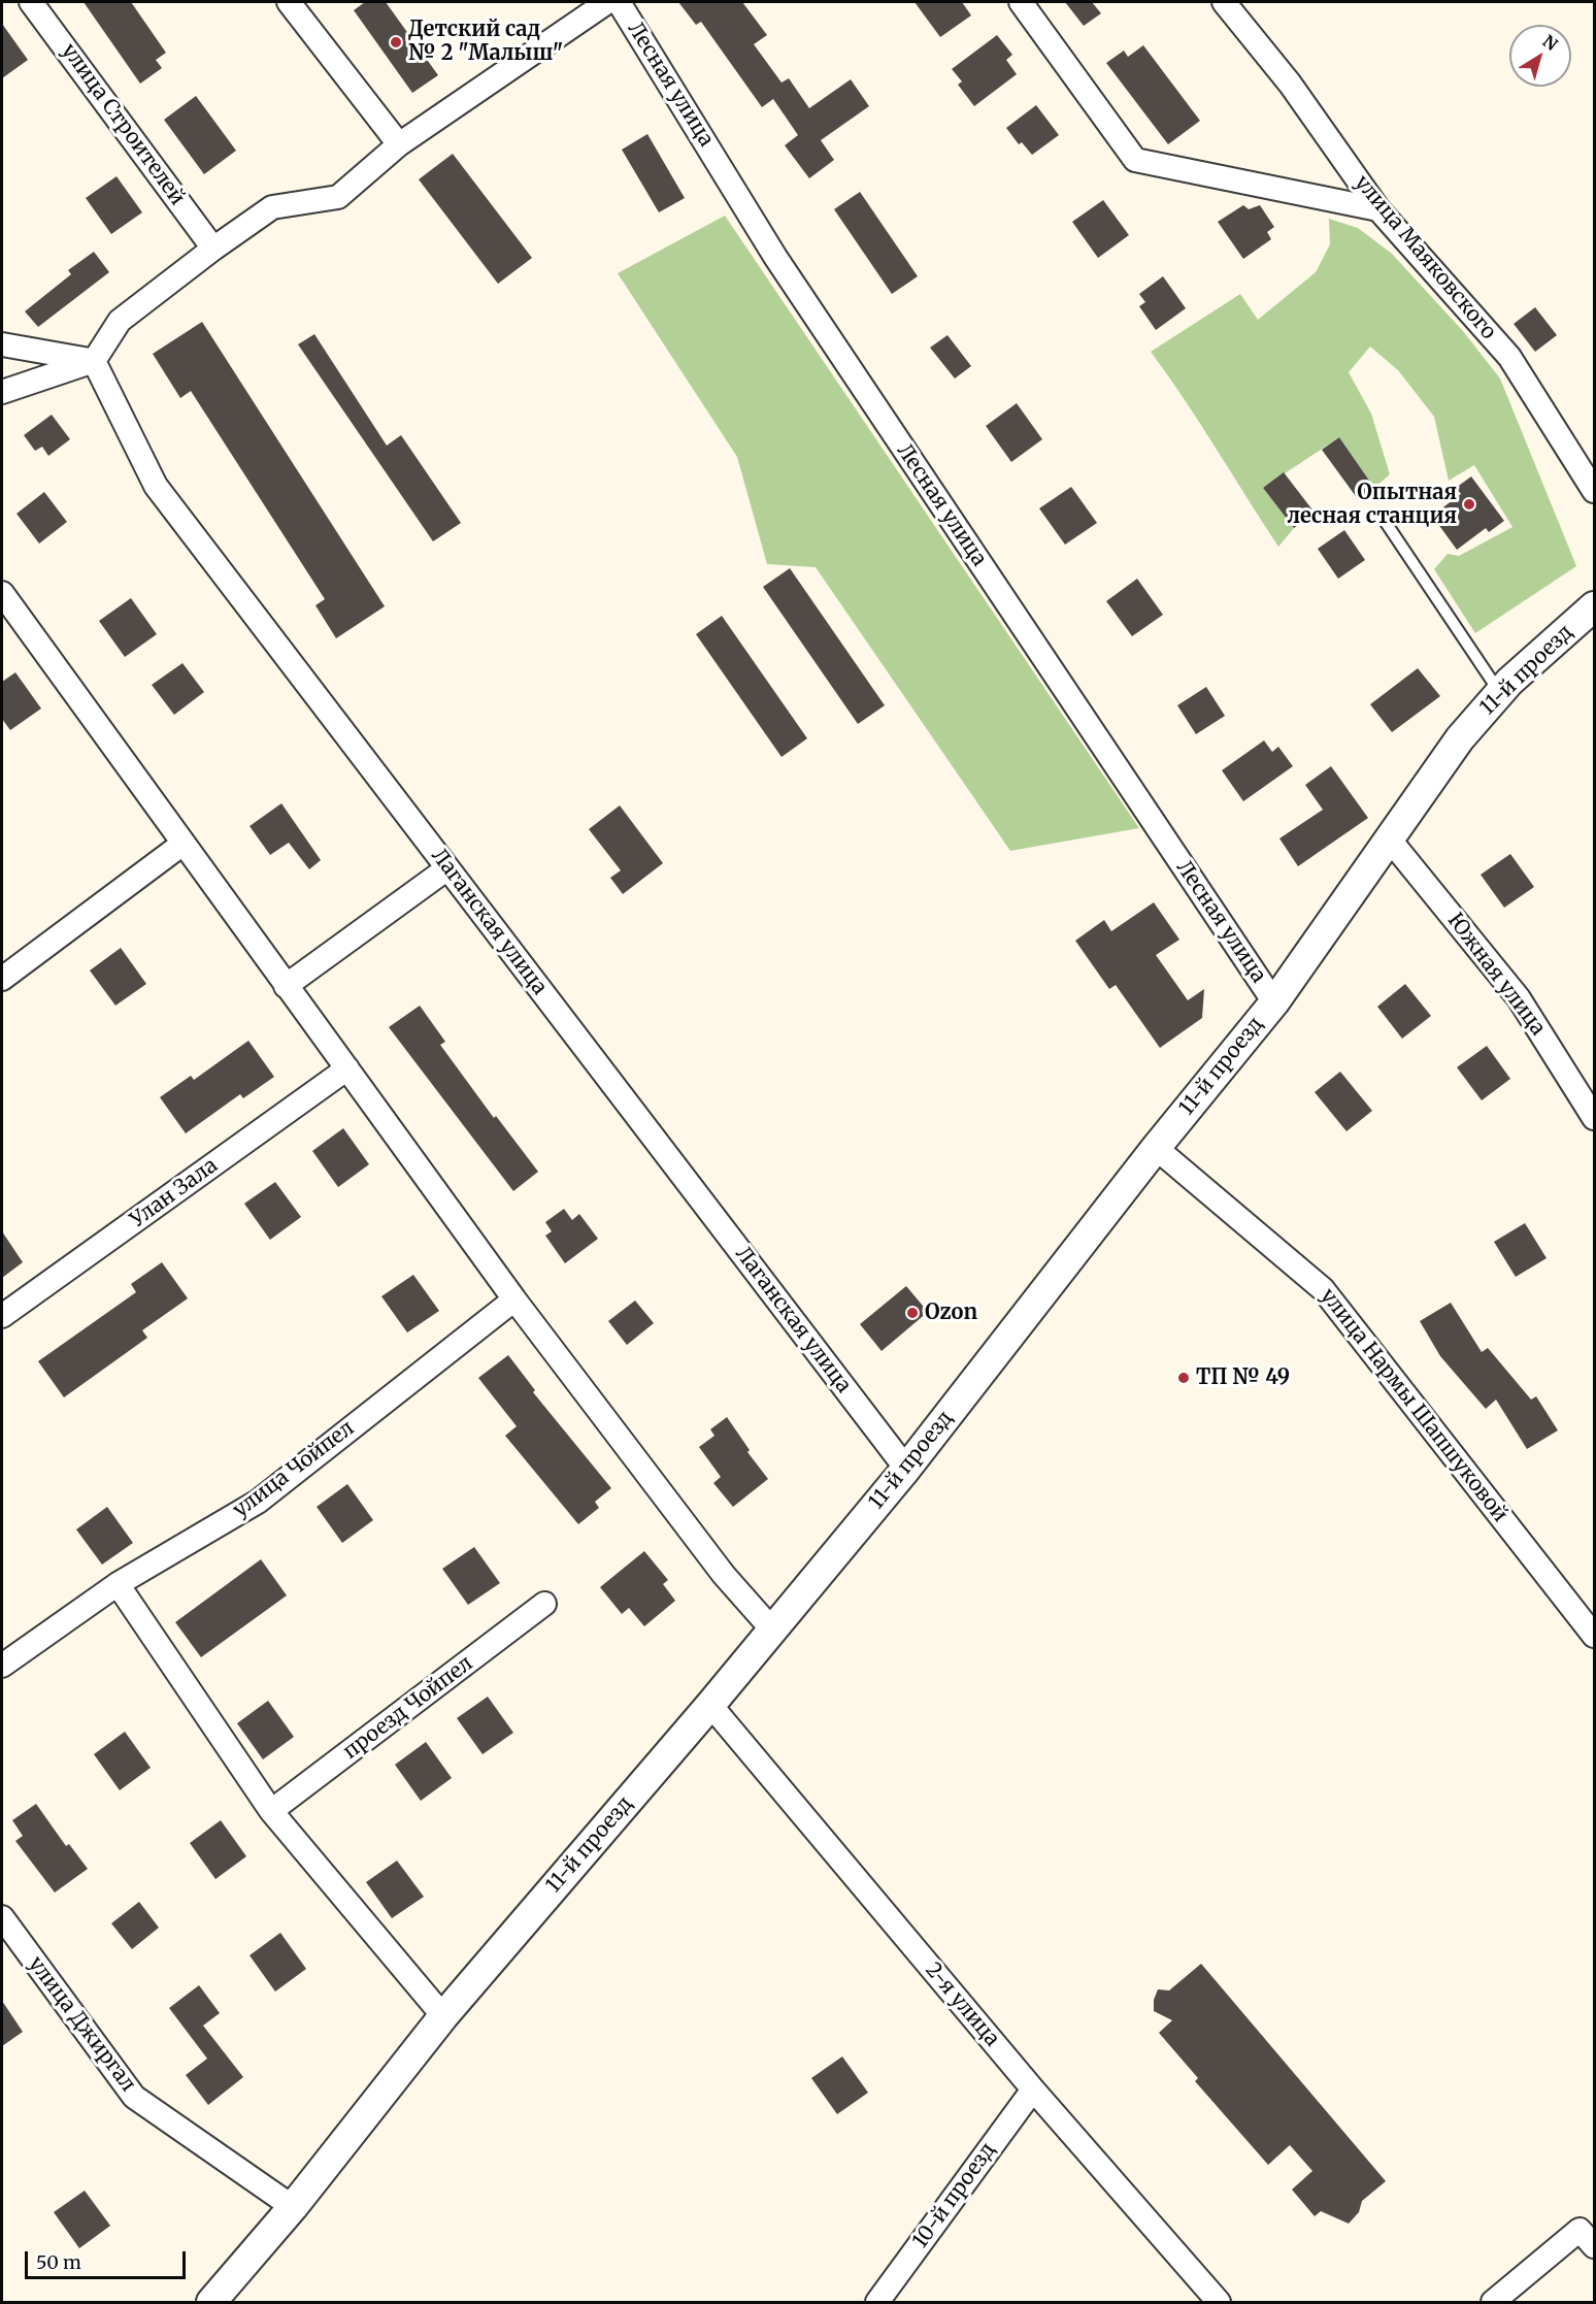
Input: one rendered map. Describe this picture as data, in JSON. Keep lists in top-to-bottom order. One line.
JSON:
{"streets":{"street":["Лесная улица","улица Строителей","улица Маяковского","11-й проезд","Лаганская улица","Южная улица","Улан Зала","улица Нармы Шапшуковой","улица Чойпел","проезд Чойпел","2-я улица","улица Джиргал","10-й проезд"]},"crossings":[["Лесная улица","11-й проезд"],["11-й проезд","Лаганская улица"],["11-й проезд","Южная улица"],["11-й проезд","улица Нармы Шапшуковой"],["11-й проезд","2-я улица"],["11-й проезд","улица Джиргал"],["2-я улица","10-й проезд"]],"places":["Детский сад № 2 \"Малыш\"","Опытная лесная станция","Ozon","ТП № 49"],"scale_bar":"50 m","north":"top right"}
